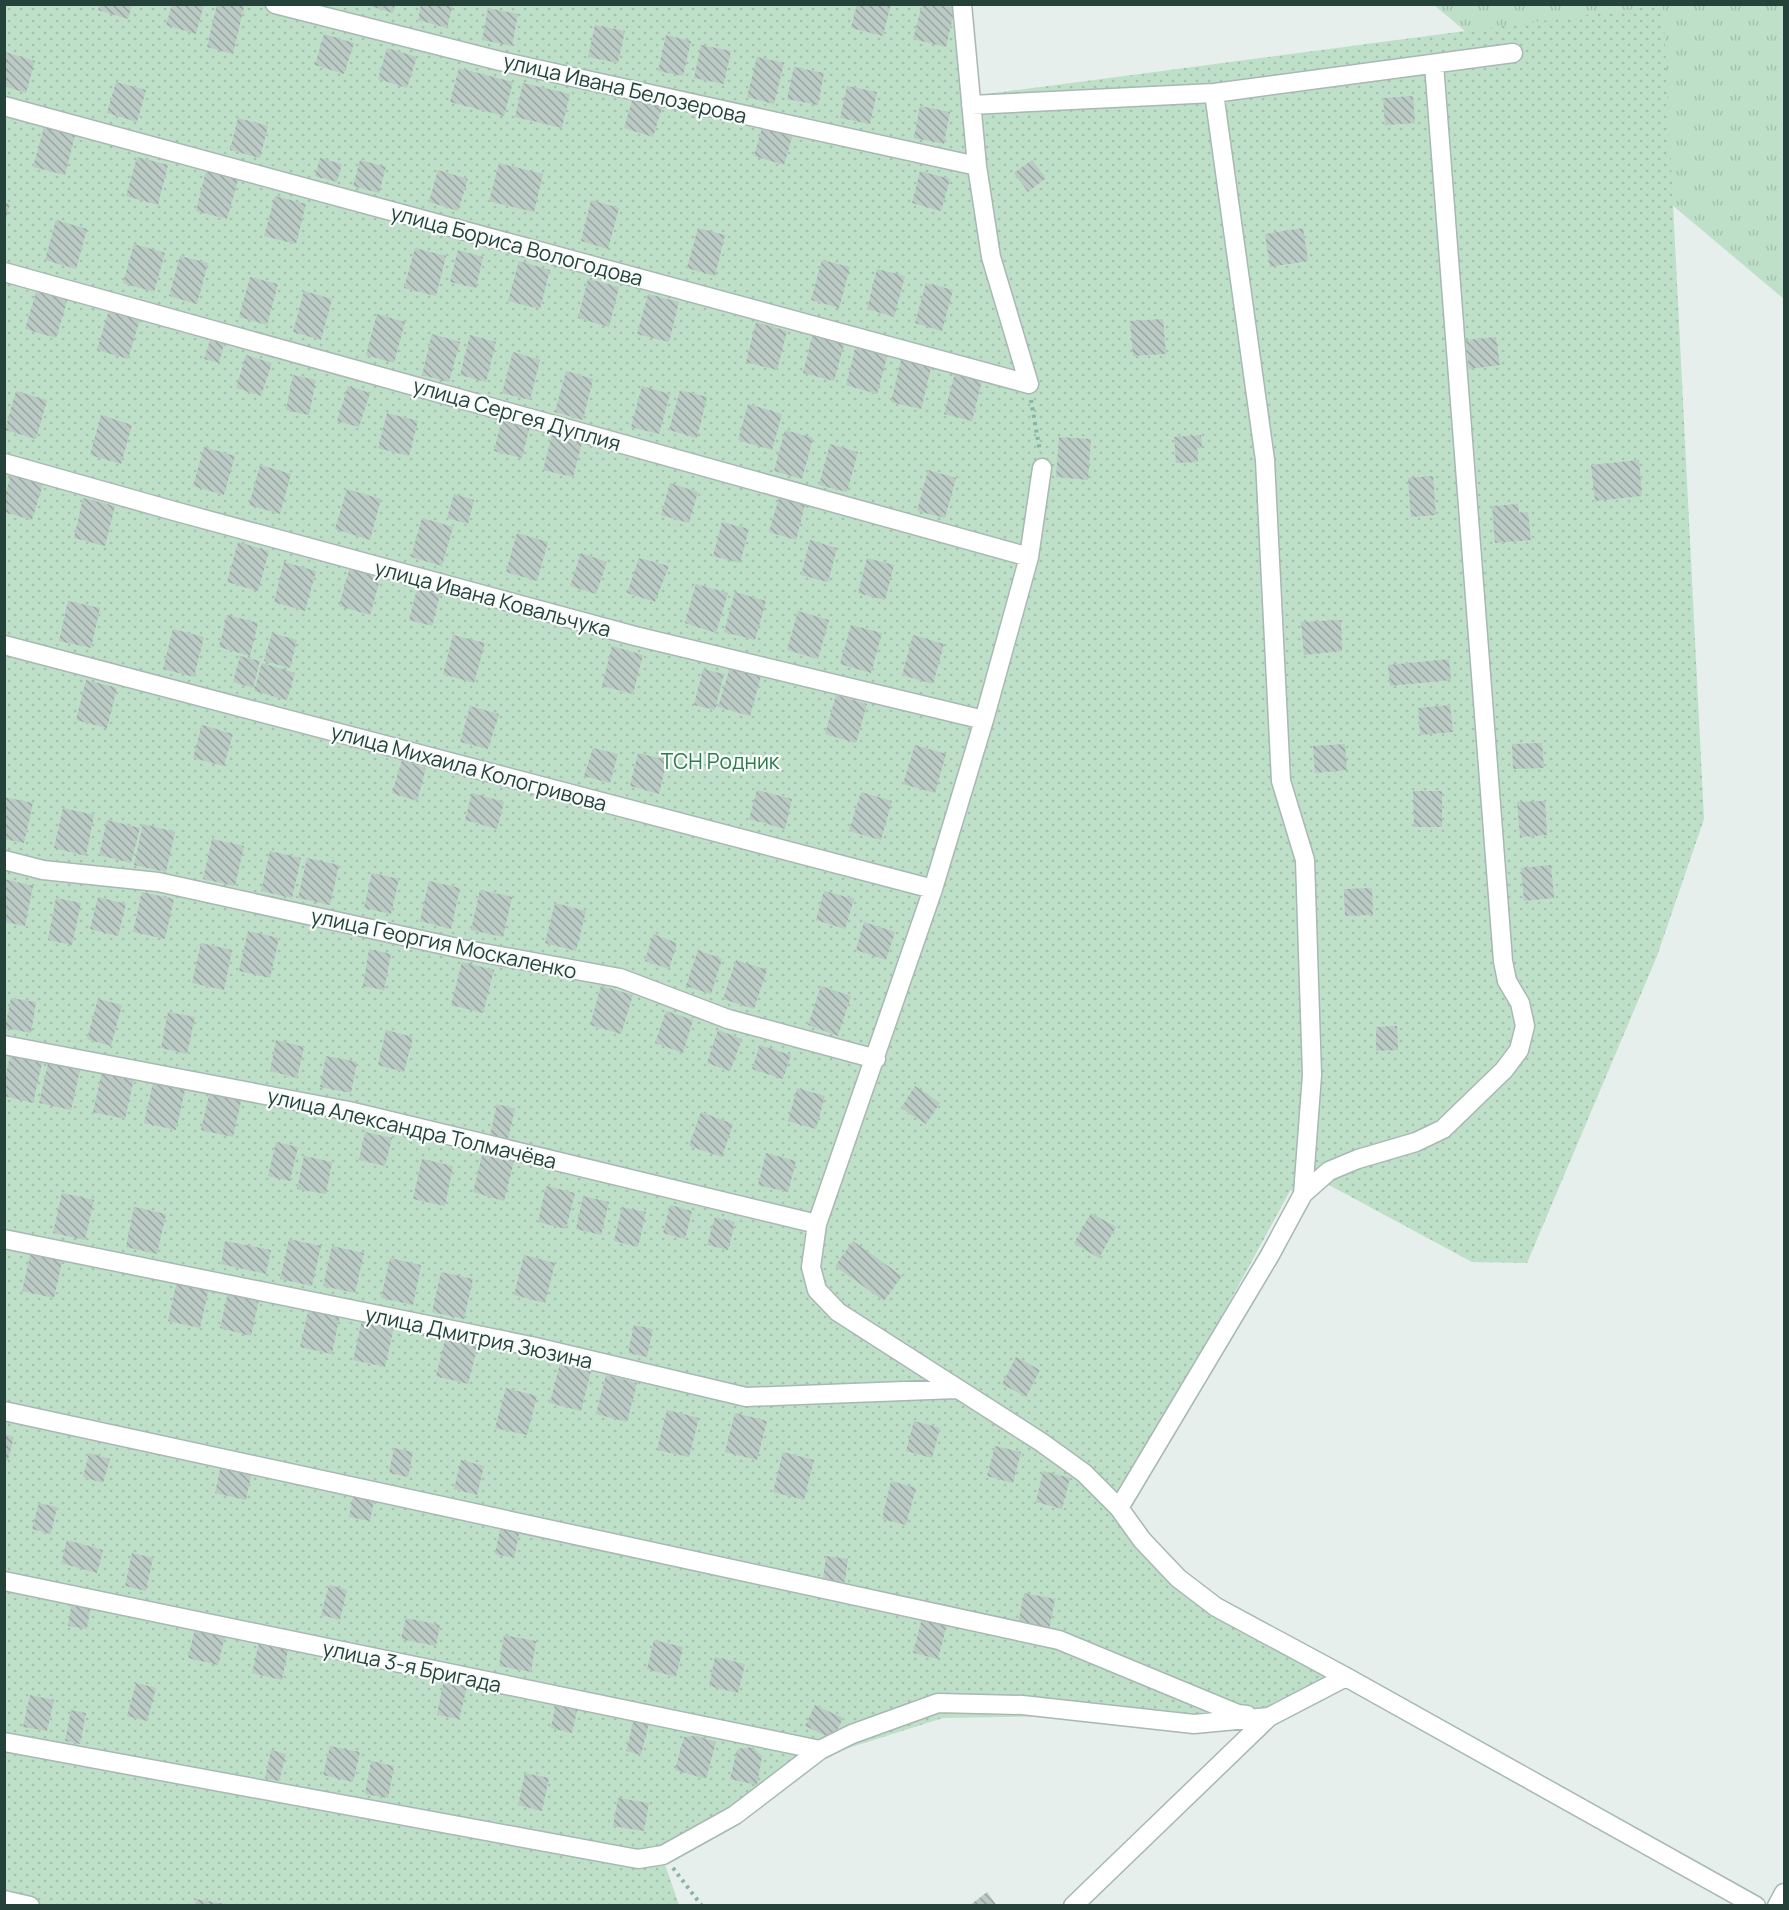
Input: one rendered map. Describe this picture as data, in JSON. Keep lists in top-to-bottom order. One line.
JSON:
{"streets":{"street":["улица Ивана Белозерова","улица Бориса Вологодова","улица Сергея Дуплия","улица Ивана Ковальчука","улица Михаила Кологривова","улица Георгия Москаленко","улица Александра Толмачёва","улица Дмитрия Зюзина","улица 3-я Бригада"]},"parks":["ТСН Родник"]}
